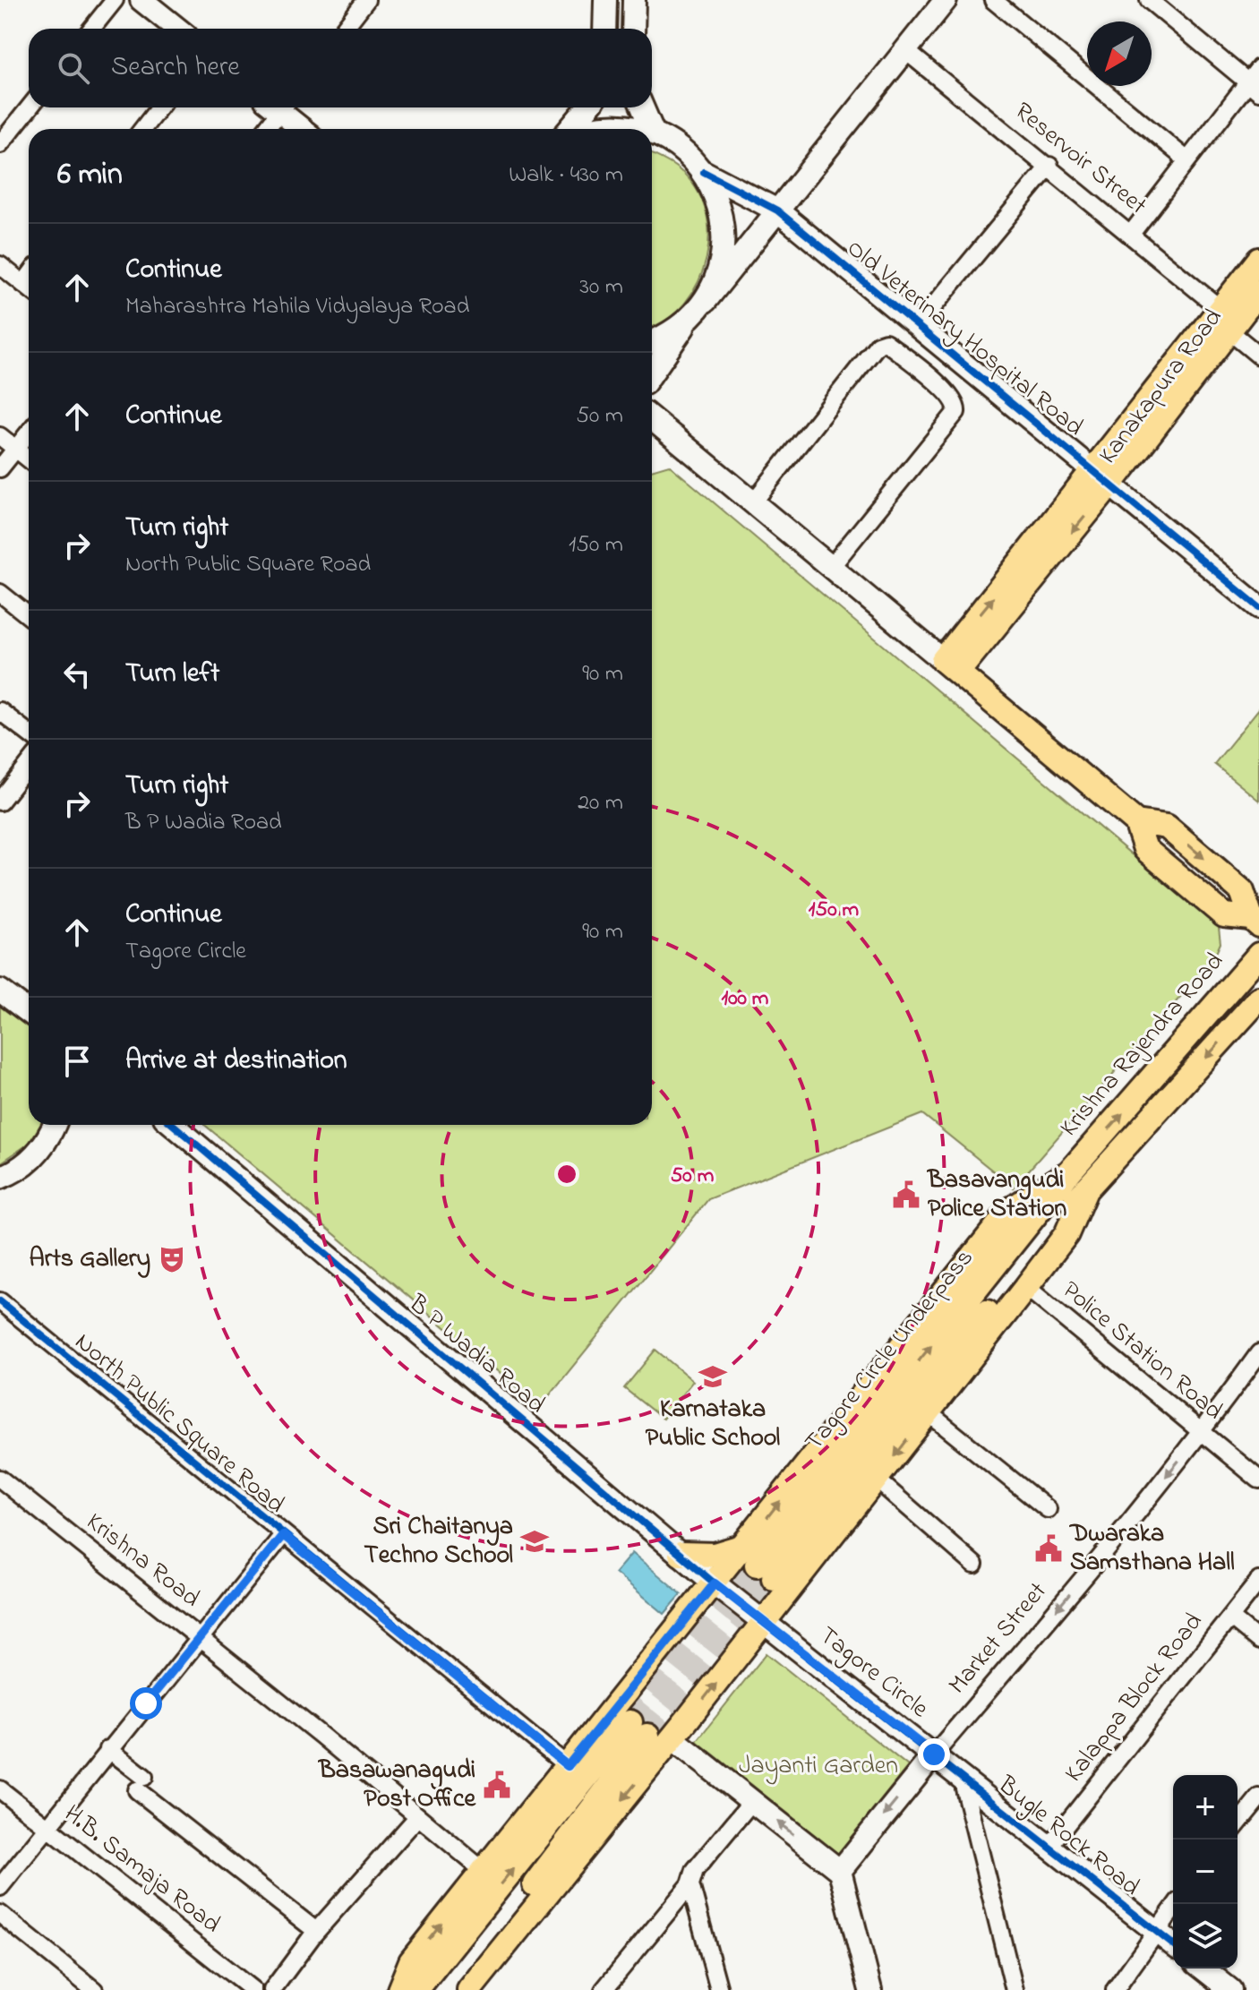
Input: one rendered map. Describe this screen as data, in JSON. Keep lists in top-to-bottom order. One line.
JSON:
{"streets":{"main road":["Kanakapura Road","Krishna Rajendra Road","Tagore Circle Underpass"],"street":["Reservoir Street","Old Veterinary Hospital Road","Police Station Road","B P Wadia Road","North Public Square Road","Krishna Road","Market Street","Tagore Circle","Kalappa Block Road","Bugle Rock Road","H.B. Samaja Road"]},"crossings":[["Reservoir Street","Kanakapura Road"],["Old Veterinary Hospital Road","Kanakapura Road"],["Krishna Rajendra Road","Tagore Circle Underpass"],["Police Station Road","Market Street"],["B P Wadia Road","Tagore Circle"],["Market Street","Tagore Circle"],["Market Street","Bugle Rock Road"],["Tagore Circle","Bugle Rock Road"],["Kalappa Block Road","Bugle Rock Road"]],"one_way":["Market Street","Tagore Circle"],"parks":["Jayanti Garden"],"places":{"public building":["Basavangudi Police Station","Dwaraka Samsthana Hall","Basawanagudi Post Office"],"theatre":["Arts Gallery"],"school or university":["Karnataka Public School","Sri Chaitanya Techno School"]},"north":"bottom left","page":{"search":"Search here","heading":["6 min","Walk · 430 m"],"list":[["Continue","Maharashtra Mahila Vidyalaya Road","30 m"],["Continue","50 m"],["Turn right","North Public Square Road","150 m"],["Turn left","90 m"],["Turn right","B P Wadia Road","20 m"],["Continue","Tagore Circle","90 m"],"Arrive at destination"],"map_buttons":["+","−"]},"rings":["150 m","100 m","50 m"]}
